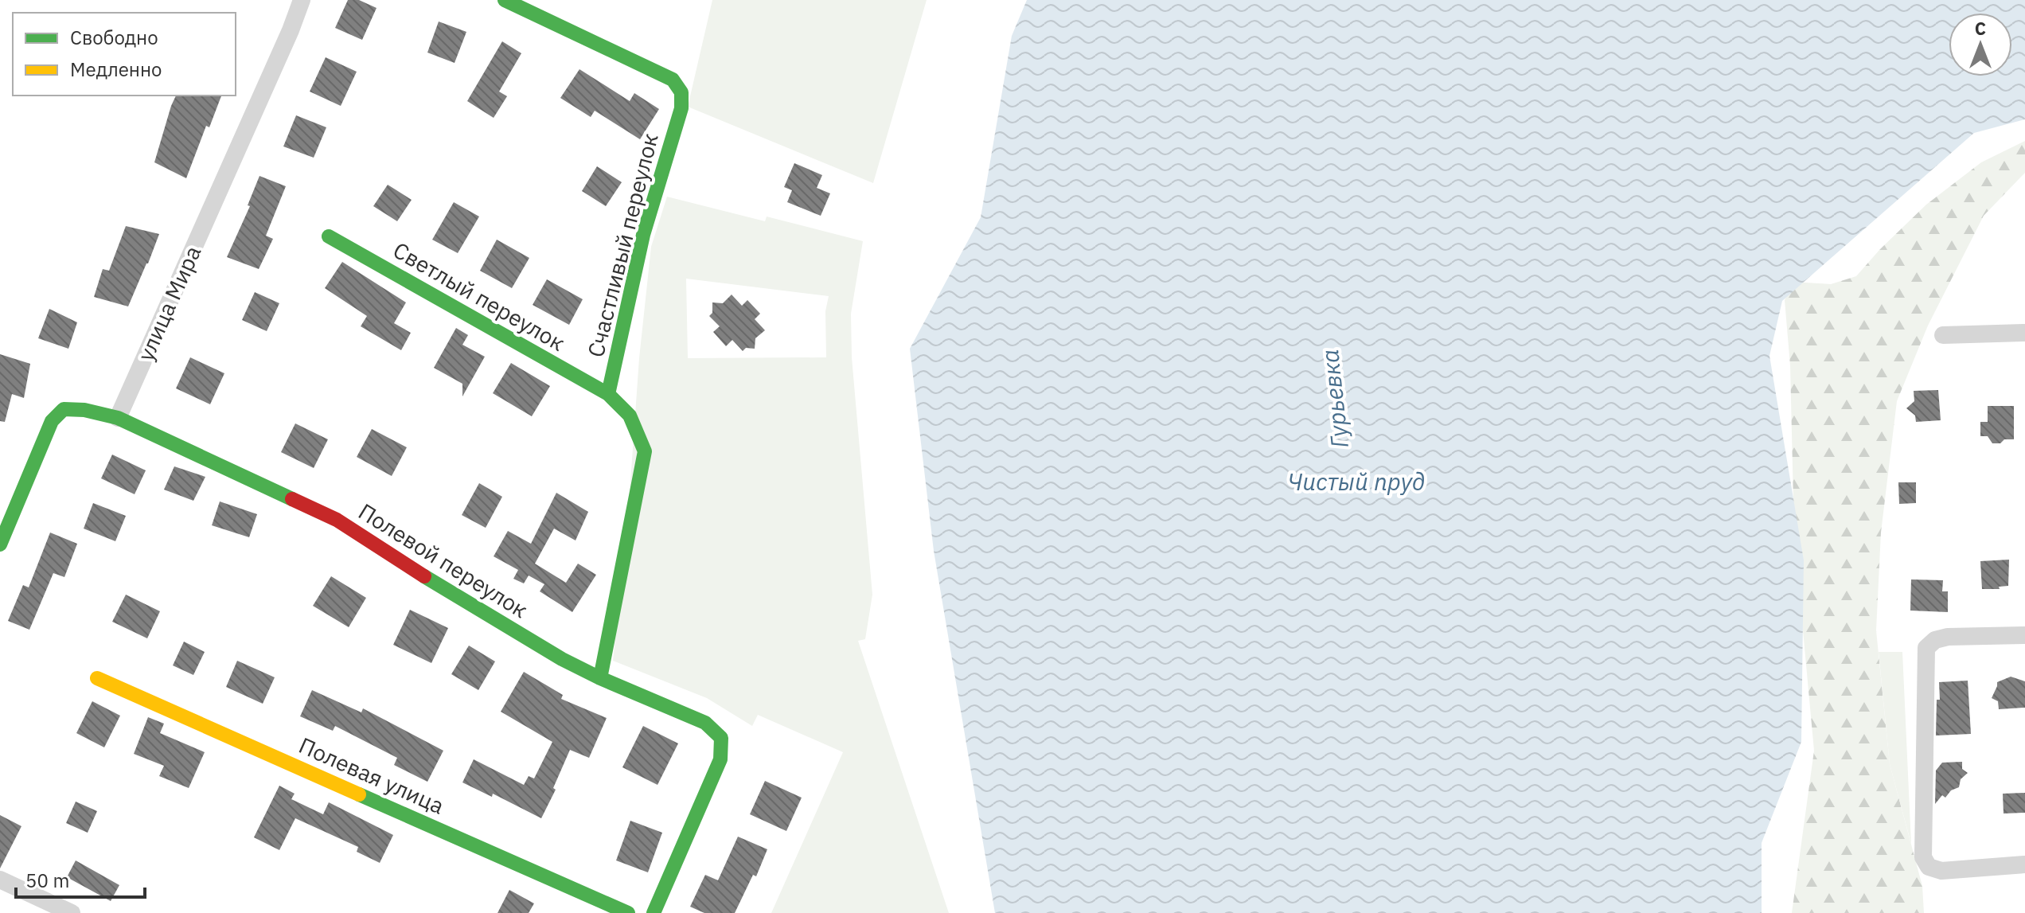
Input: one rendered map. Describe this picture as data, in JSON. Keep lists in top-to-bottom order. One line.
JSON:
{"streets":{"street":["Счастливый переулок","Светлый переулок","улица Мира","Полевой переулок","Полевая улица"]},"crossings":[["Счастливый переулок","Светлый переулок"],["Светлый переулок","Полевой переулок"],["улица Мира","Полевой переулок"]],"water":["Гурьевка","Чистый пруд"],"legend":["Свободно","Медленно"],"scale_bar":"50 m","north":"top"}
